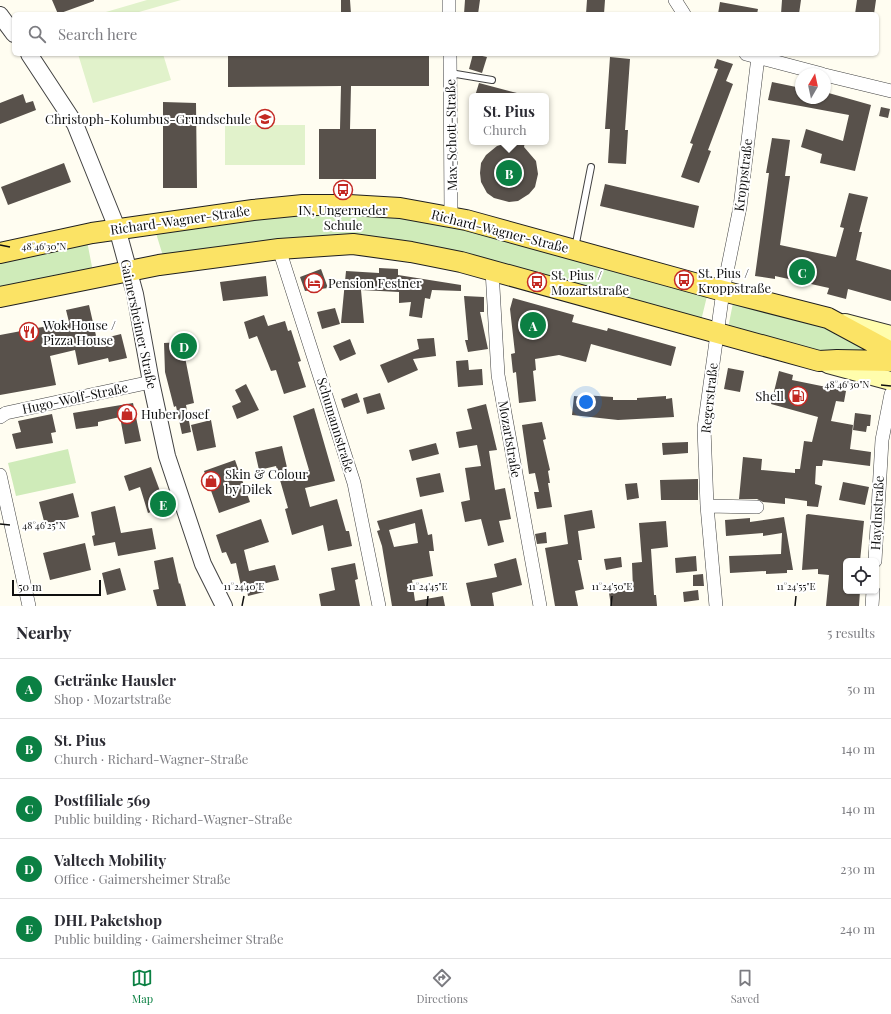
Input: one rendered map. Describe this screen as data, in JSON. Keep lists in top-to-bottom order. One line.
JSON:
{"streets":{"main road":["Richard-Wagner-Straße"],"street":["Max-Schott-Straße","Kroppstraße","Gaimersheimer Straße","Hugo-Wolf-Straße","Regerstraße","Schumannstraße","Mozartstraße","Haydnstraße"]},"crossings":[["Max-Schott-Straße","Richard-Wagner-Straße"],["Kroppstraße","Richard-Wagner-Straße"],["Kroppstraße","Regerstraße"],["Richard-Wagner-Straße","Gaimersheimer Straße"],["Richard-Wagner-Straße","Regerstraße"],["Gaimersheimer Straße","Hugo-Wolf-Straße"]],"places":{"school or university":["Christoph-Kolumbus-Grundschule"],"bus stop":["IN, Ungerneder Schule","St. Pius / Kroppstraße","St. Pius / Mozartstraße"],"hotel":["Pension Festner"],"restaurant":["Wok House / Pizza House"],"fuel station":["Shell"],"shop":["Huber Josef","Skin & Colour by Dilek"]},"scale_bar":"50 m","north":"top","page":{"search":"Search here","popup":["St. Pius","Church"],"pins":["B","C","A","D","E"],"scale":"50 m","heading":["Nearby","5 results"],"list":[{"mark":"A","name":"Getränke Hausler","note":"Shop · Mozartstraße","value":"50 m"},{"mark":"B","name":"St. Pius","note":"Church · Richard-Wagner-Straße","value":"140 m"},{"mark":"C","name":"Postfiliale 569","note":"Public building · Richard-Wagner-Straße","value":"140 m"},{"mark":"D","name":"Valtech Mobility","note":"Office · Gaimersheimer Straße","value":"230 m"},{"mark":"E","name":"DHL Paketshop","note":"Public building · Gaimersheimer Straße","value":"240 m"}],"nav":["Map","Directions","Saved"]},"coordinates":["48°46'30\"N","48°46'25\"N","11°24'40\"E","11°24'45\"E","11°24'50\"E","11°24'55\"E"]}
